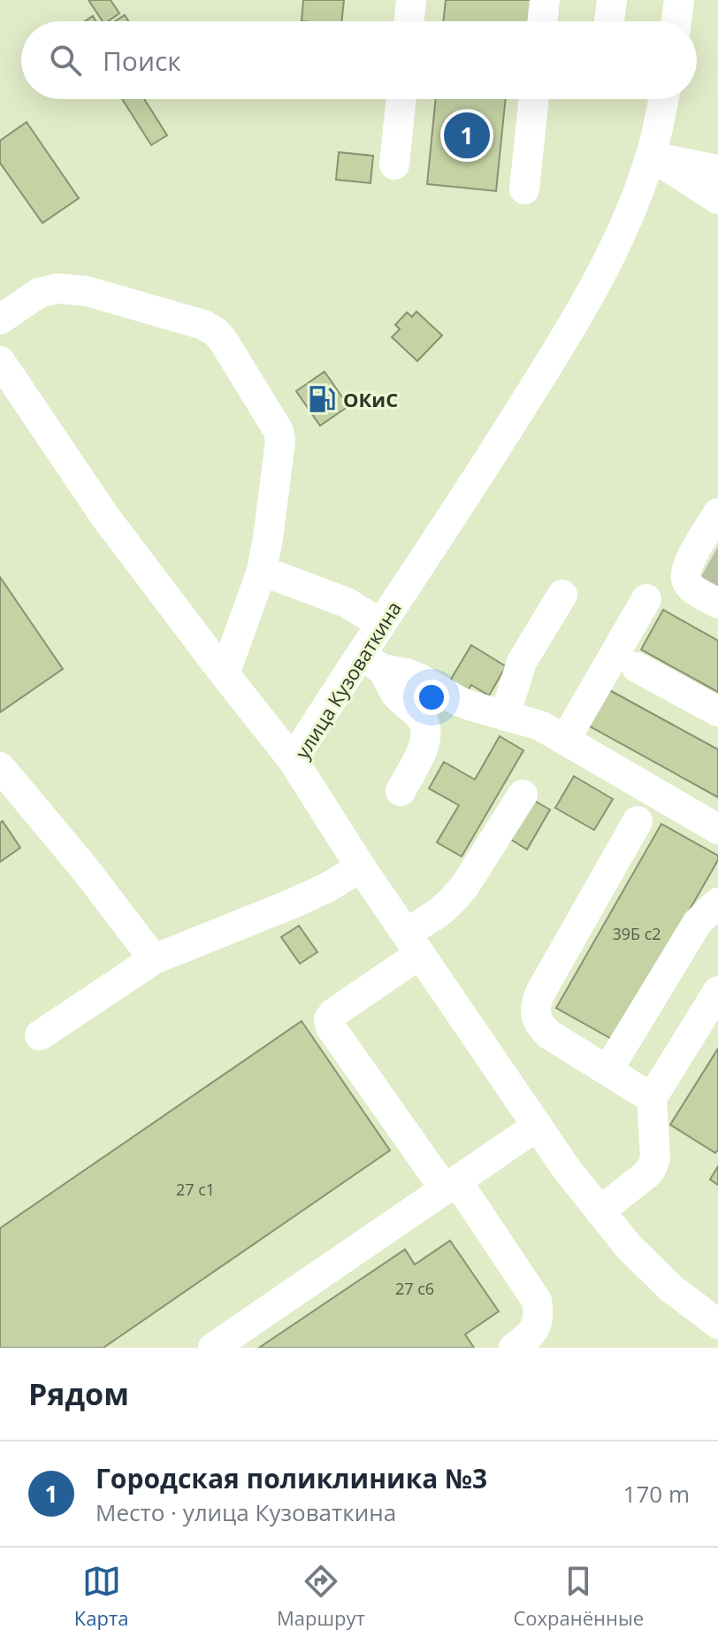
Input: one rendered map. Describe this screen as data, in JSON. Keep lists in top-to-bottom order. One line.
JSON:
{"streets":{"street":["улица Кузоваткина"]},"places":{"fuel station":["ОКиС"]},"house_numbers":["39Б с2","27 с1","27 с6"],"page":{"search":"Поиск","pins":"1","heading":"Рядом","list":[{"mark":"1","name":"Городская поликлиника №3","note":"Место · улица Кузоваткина","value":"170 m"}],"nav":["Карта","Маршрут","Сохранённые"]}}
